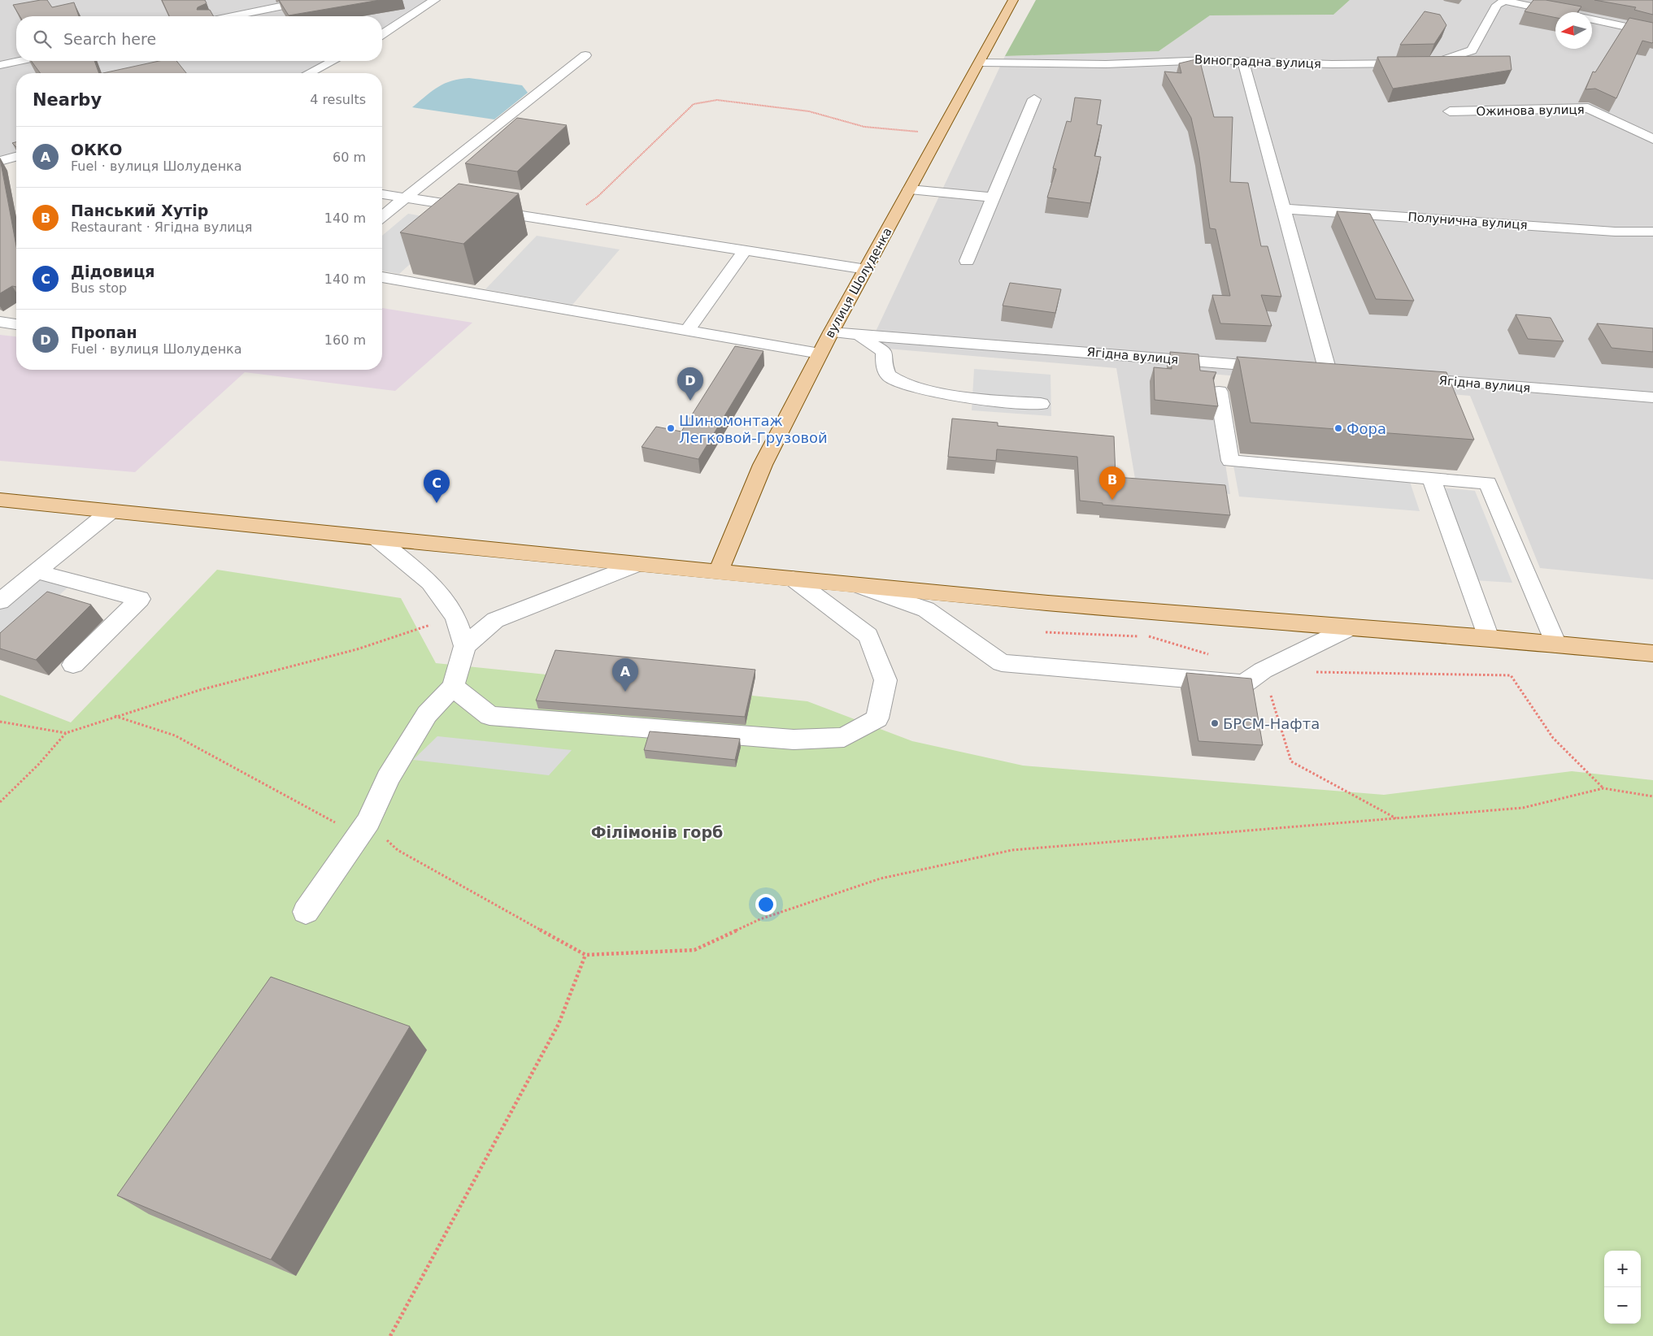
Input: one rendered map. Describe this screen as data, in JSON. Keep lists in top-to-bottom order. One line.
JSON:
{"streets":{"main road":["вулиця Шолуденка"],"street":["Виноградна вулиця","Ожинова вулиця","Полунична вулиця","Ягідна вулиця"]},"crossings":[["Виноградна вулиця","вулиця Шолуденка"],["вулиця Шолуденка","Ягідна вулиця"]],"districts":["Філімонів горб"],"places":["Шиномонтаж Легковой-Грузовой","Фора","БРСМ-Нафта"],"north":"left","page":{"search":"Search here","heading":["Nearby","4 results"],"list":[{"mark":"A","name":"ОККО","note":"Fuel · вулиця Шолуденка","value":"60 m"},{"mark":"B","name":"Панський Хутір","note":"Restaurant · Ягідна вулиця","value":"140 m"},{"mark":"C","name":"Дідовиця","note":"Bus stop","value":"140 m"},{"mark":"D","name":"Пропан","note":"Fuel · вулиця Шолуденка","value":"160 m"}],"pins":["D","B","C","A"],"map_buttons":["+","−"]}}
